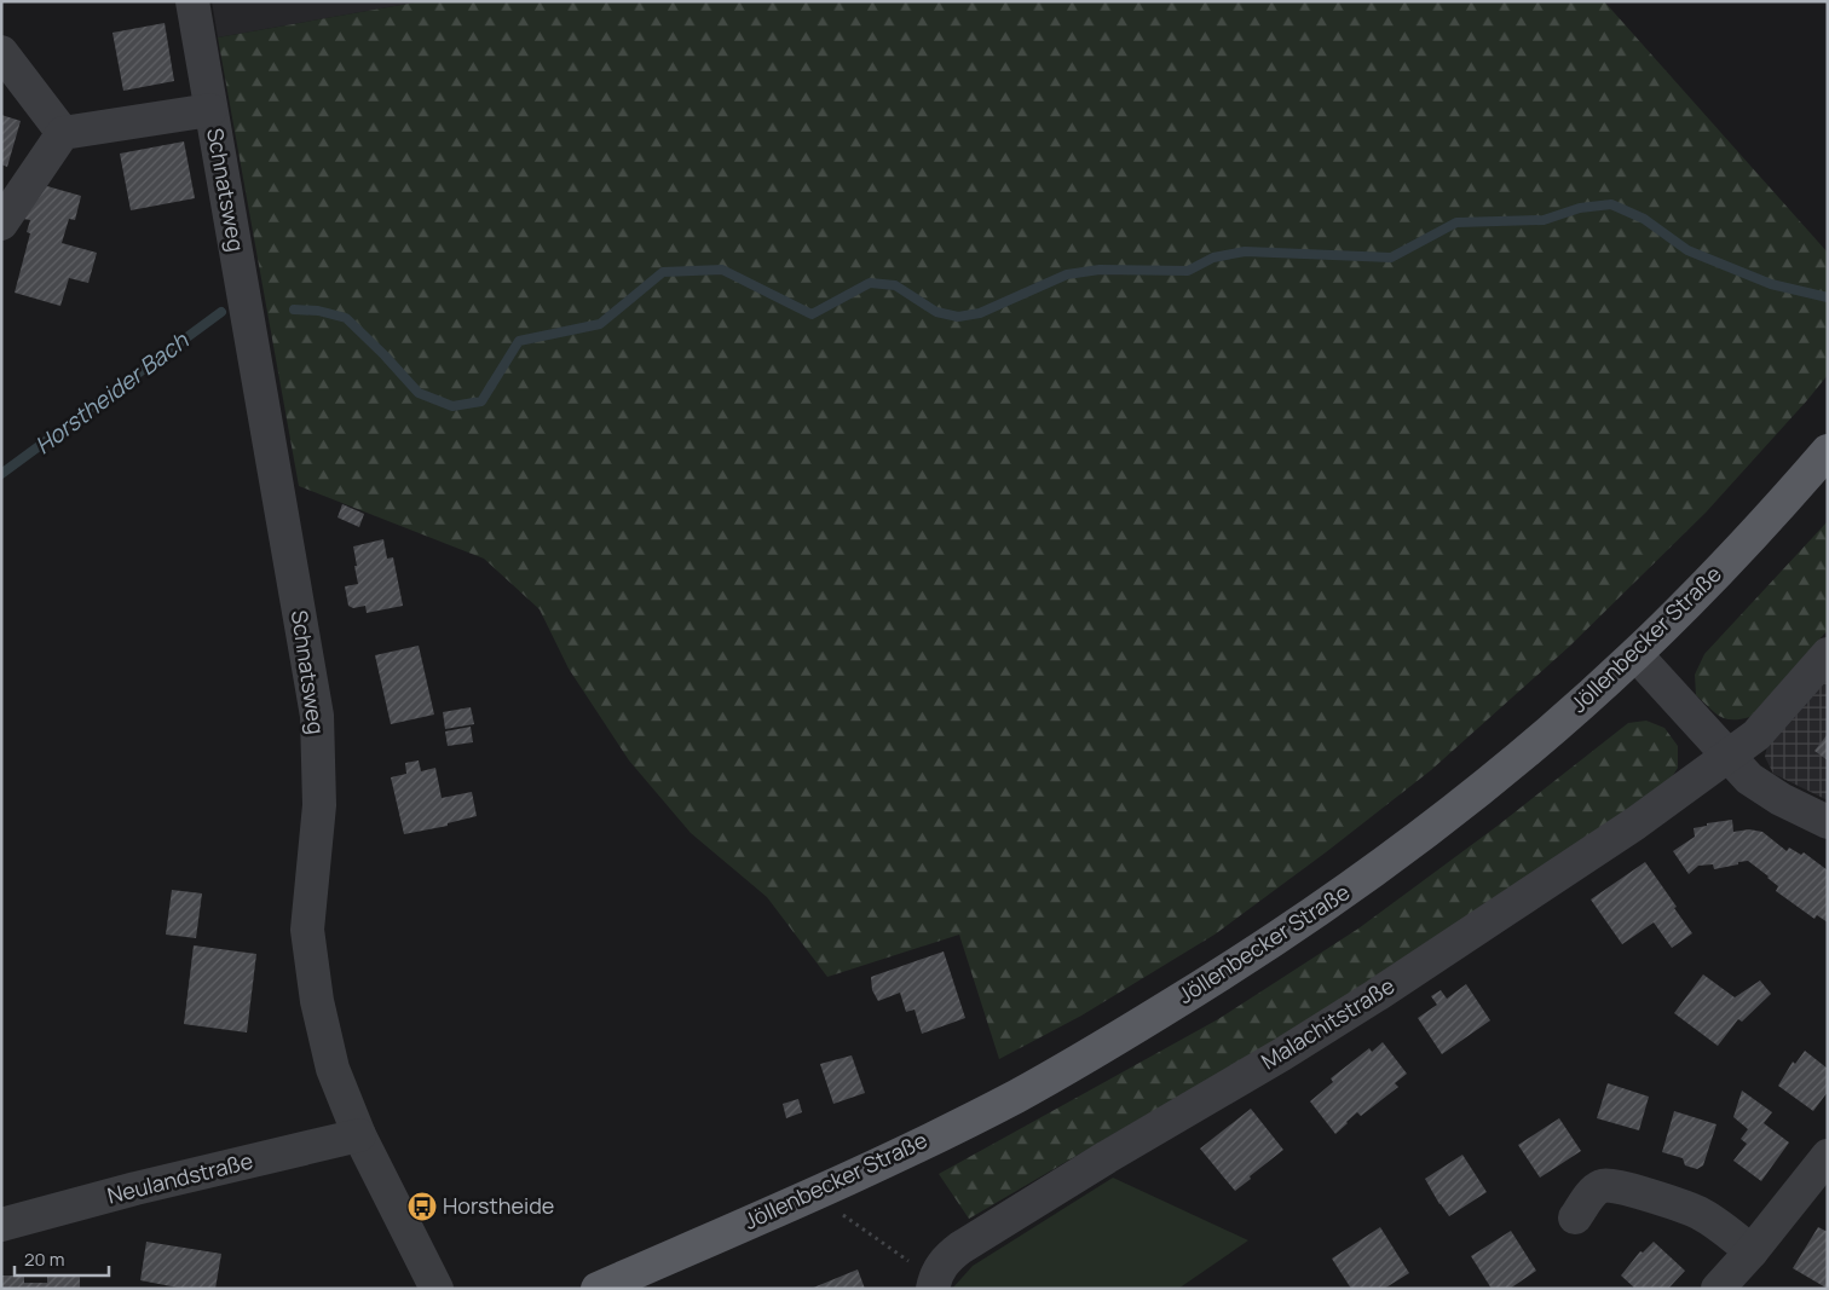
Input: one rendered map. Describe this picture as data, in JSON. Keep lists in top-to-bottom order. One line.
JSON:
{"streets":{"main road":["Jöllenbecker Straße"],"street":["Schnatsweg","Malachitstraße","Neulandstraße"]},"crossings":[["Schnatsweg","Neulandstraße"]],"water":["Horstheider Bach"],"places":{"bus stop":["Horstheide"]},"scale_bar":"20 m"}
